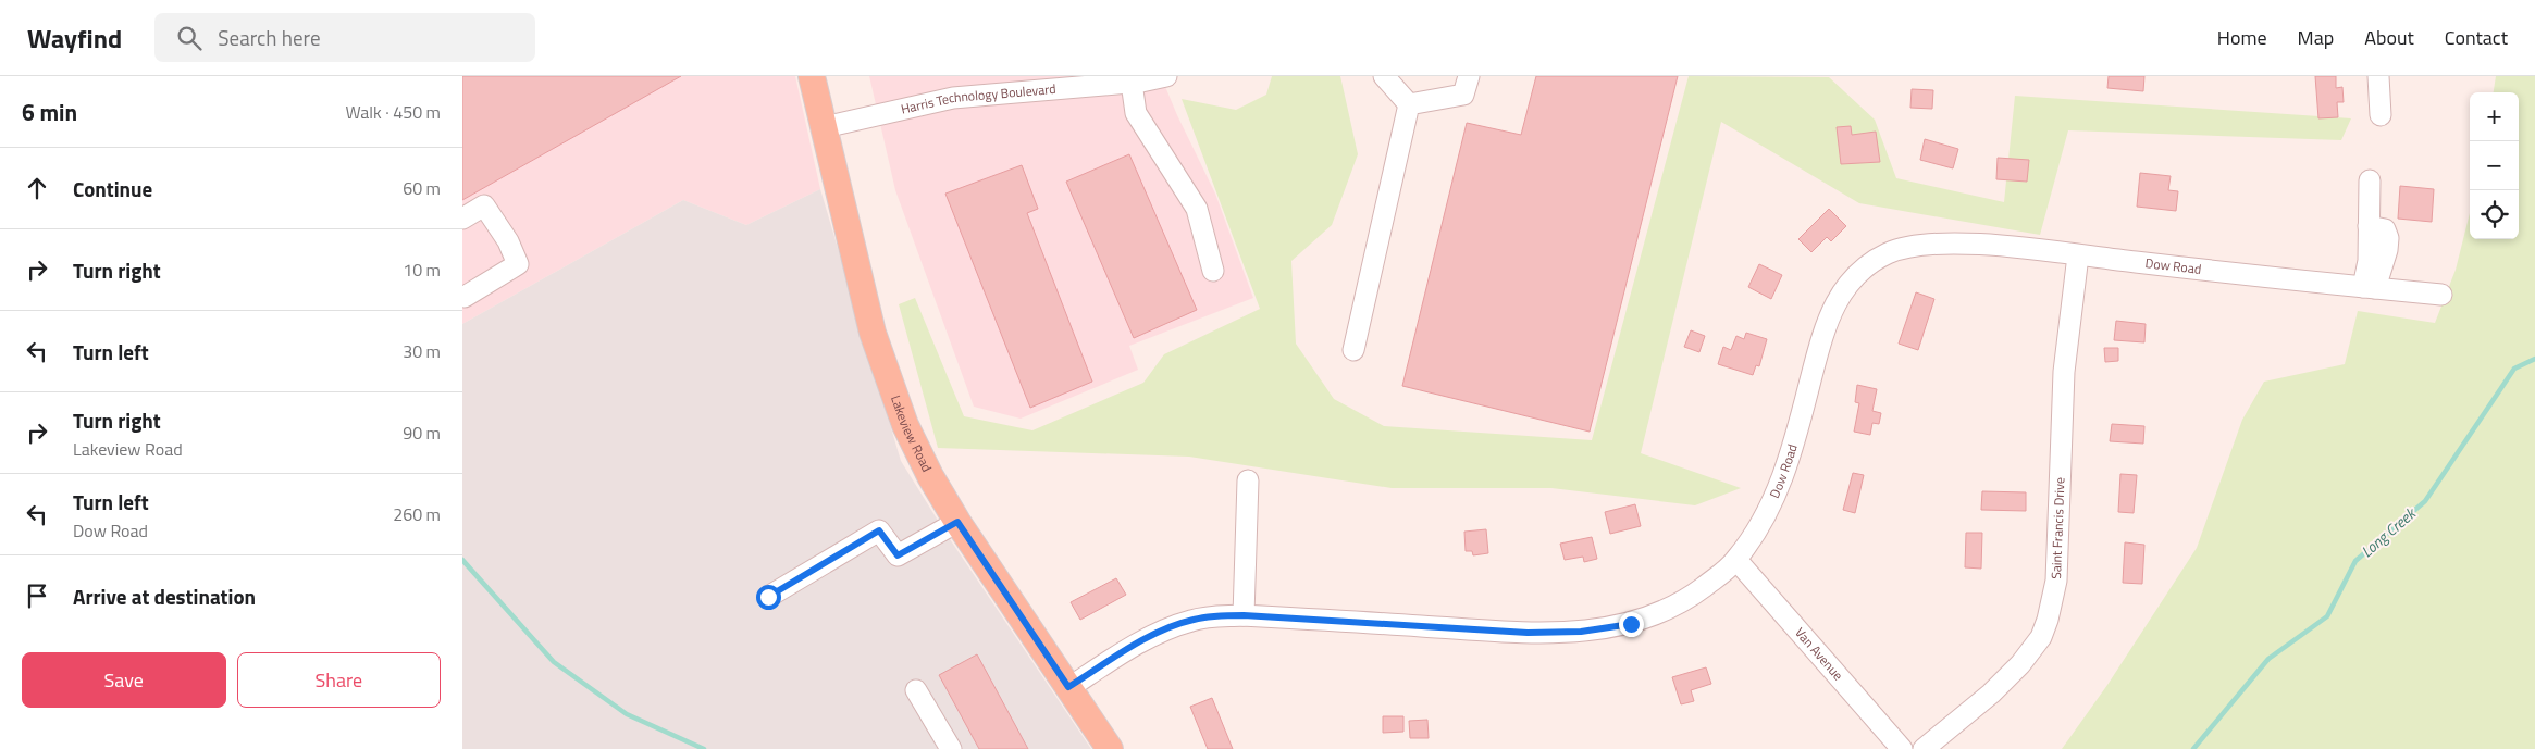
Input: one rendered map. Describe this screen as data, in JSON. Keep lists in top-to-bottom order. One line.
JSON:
{"streets":{"main road":["Lakeview Road"],"street":["Harris Technology Boulevard","Dow Road","Saint Francis Drive","Van Avenue"]},"crossings":[["Harris Technology Boulevard","Lakeview Road"],["Dow Road","Lakeview Road"],["Dow Road","Saint Francis Drive"],["Dow Road","Van Avenue"]],"water":["Long Creek"],"page":{"header":"Wayfind","search":"Search here","nav":["Home","Map","About","Contact"],"heading":["6 min","Walk · 450 m"],"map_buttons":["+","−"],"list":[["Continue","60 m"],["Turn right","10 m"],["Turn left","30 m"],["Turn right","Lakeview Road","90 m"],["Turn left","Dow Road","260 m"],"Arrive at destination"],"buttons":["Save","Share"]}}
